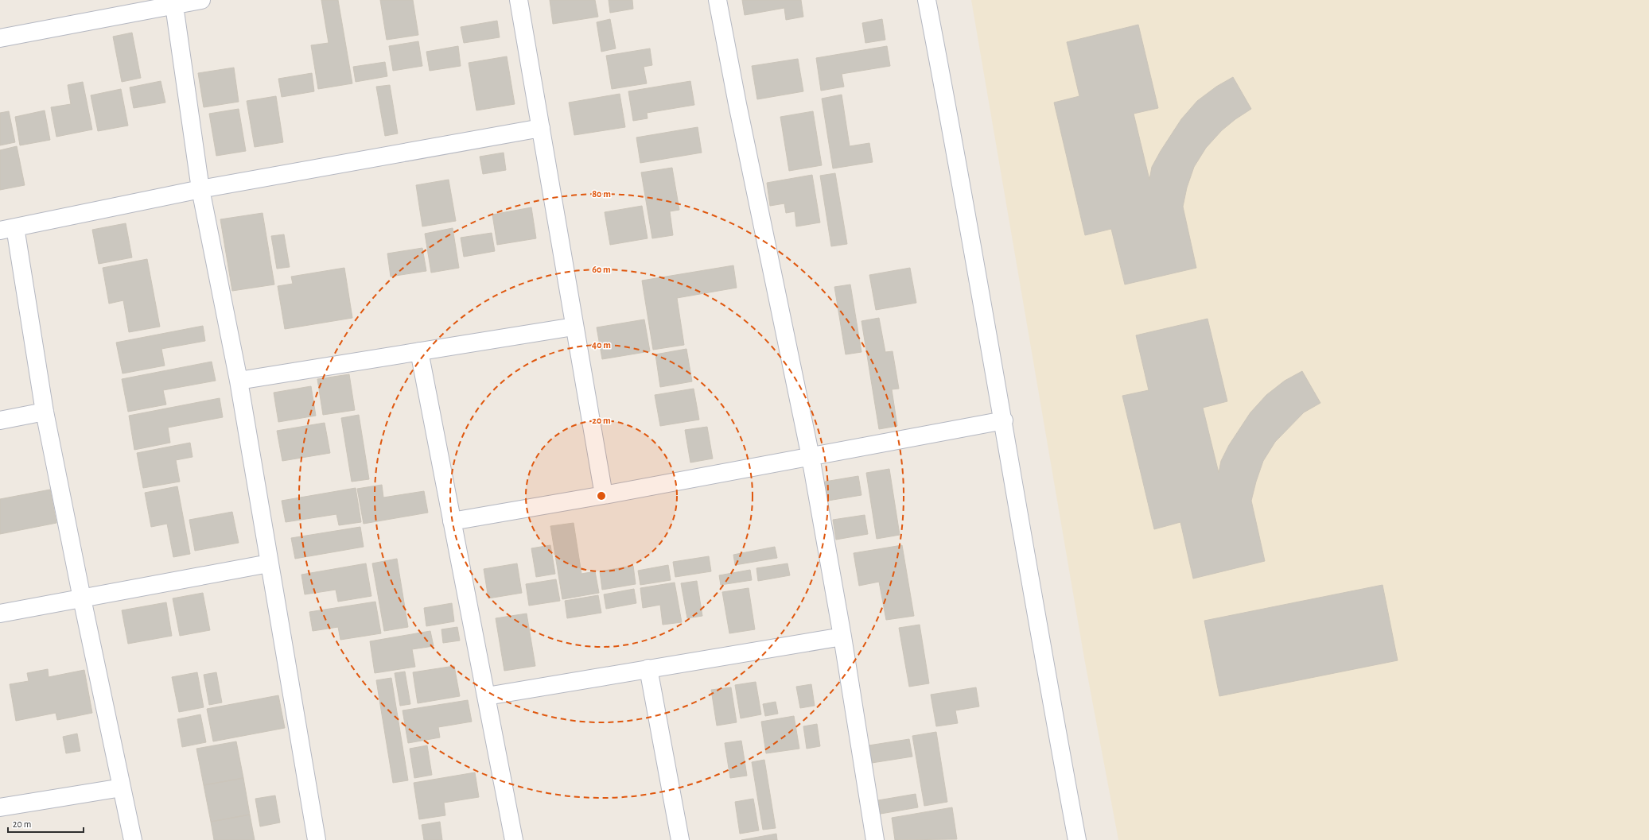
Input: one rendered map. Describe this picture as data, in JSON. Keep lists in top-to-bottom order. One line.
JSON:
{"scale_bar":"20 m","rings":["80 m","60 m","40 m","20 m"]}
